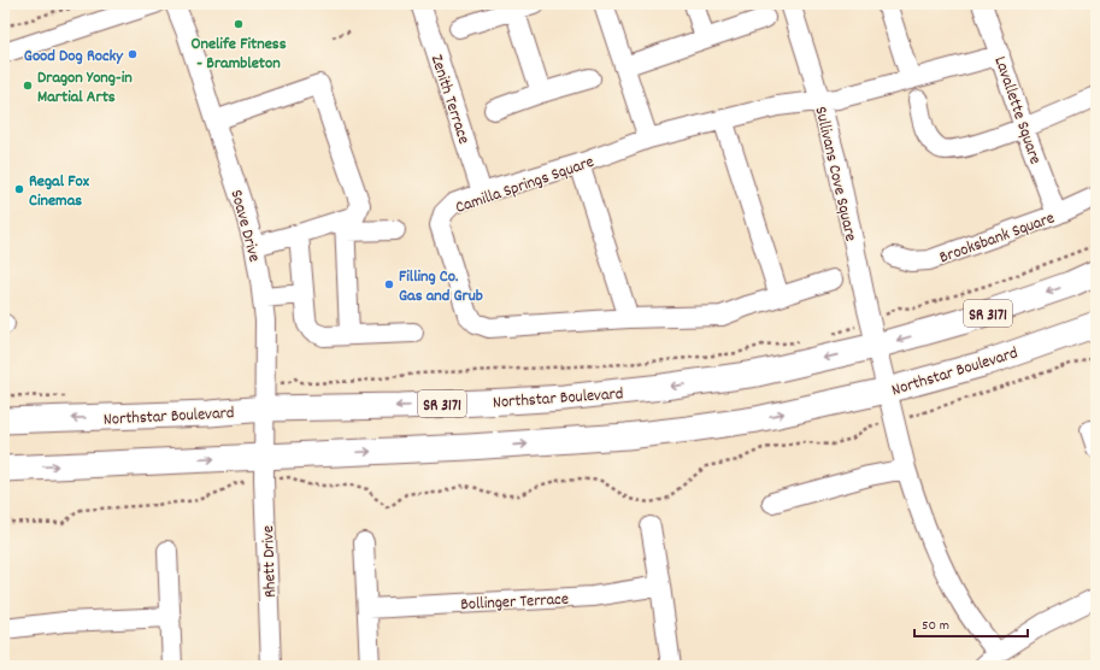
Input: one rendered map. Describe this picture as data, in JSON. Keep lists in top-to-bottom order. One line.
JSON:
{"streets":{"main road":["SR 3171","Northstar Boulevard"],"street":["Zenith Terrace","Lavallette Square","Sullivans Cove Square","Camilla Springs Square","Soave Drive","Brooksbank Square","Rhett Drive","Bollinger Terrace"]},"crossings":[["Zenith Terrace","Camilla Springs Square"],["Lavallette Square","Camilla Springs Square"],["Lavallette Square","Brooksbank Square"],["Sullivans Cove Square","Camilla Springs Square"],["Sullivans Cove Square","Northstar Boulevard"],["Soave Drive","Northstar Boulevard"],["Soave Drive","Rhett Drive"],["Northstar Boulevard","Rhett Drive"]],"places":["Onelife Fitness - Brambleton","Good Dog Rocky","Dragon Yong-in Martial Arts","Regal Fox Cinemas","Filling Co. Gas and Grub"],"scale_bar":"50 m"}
